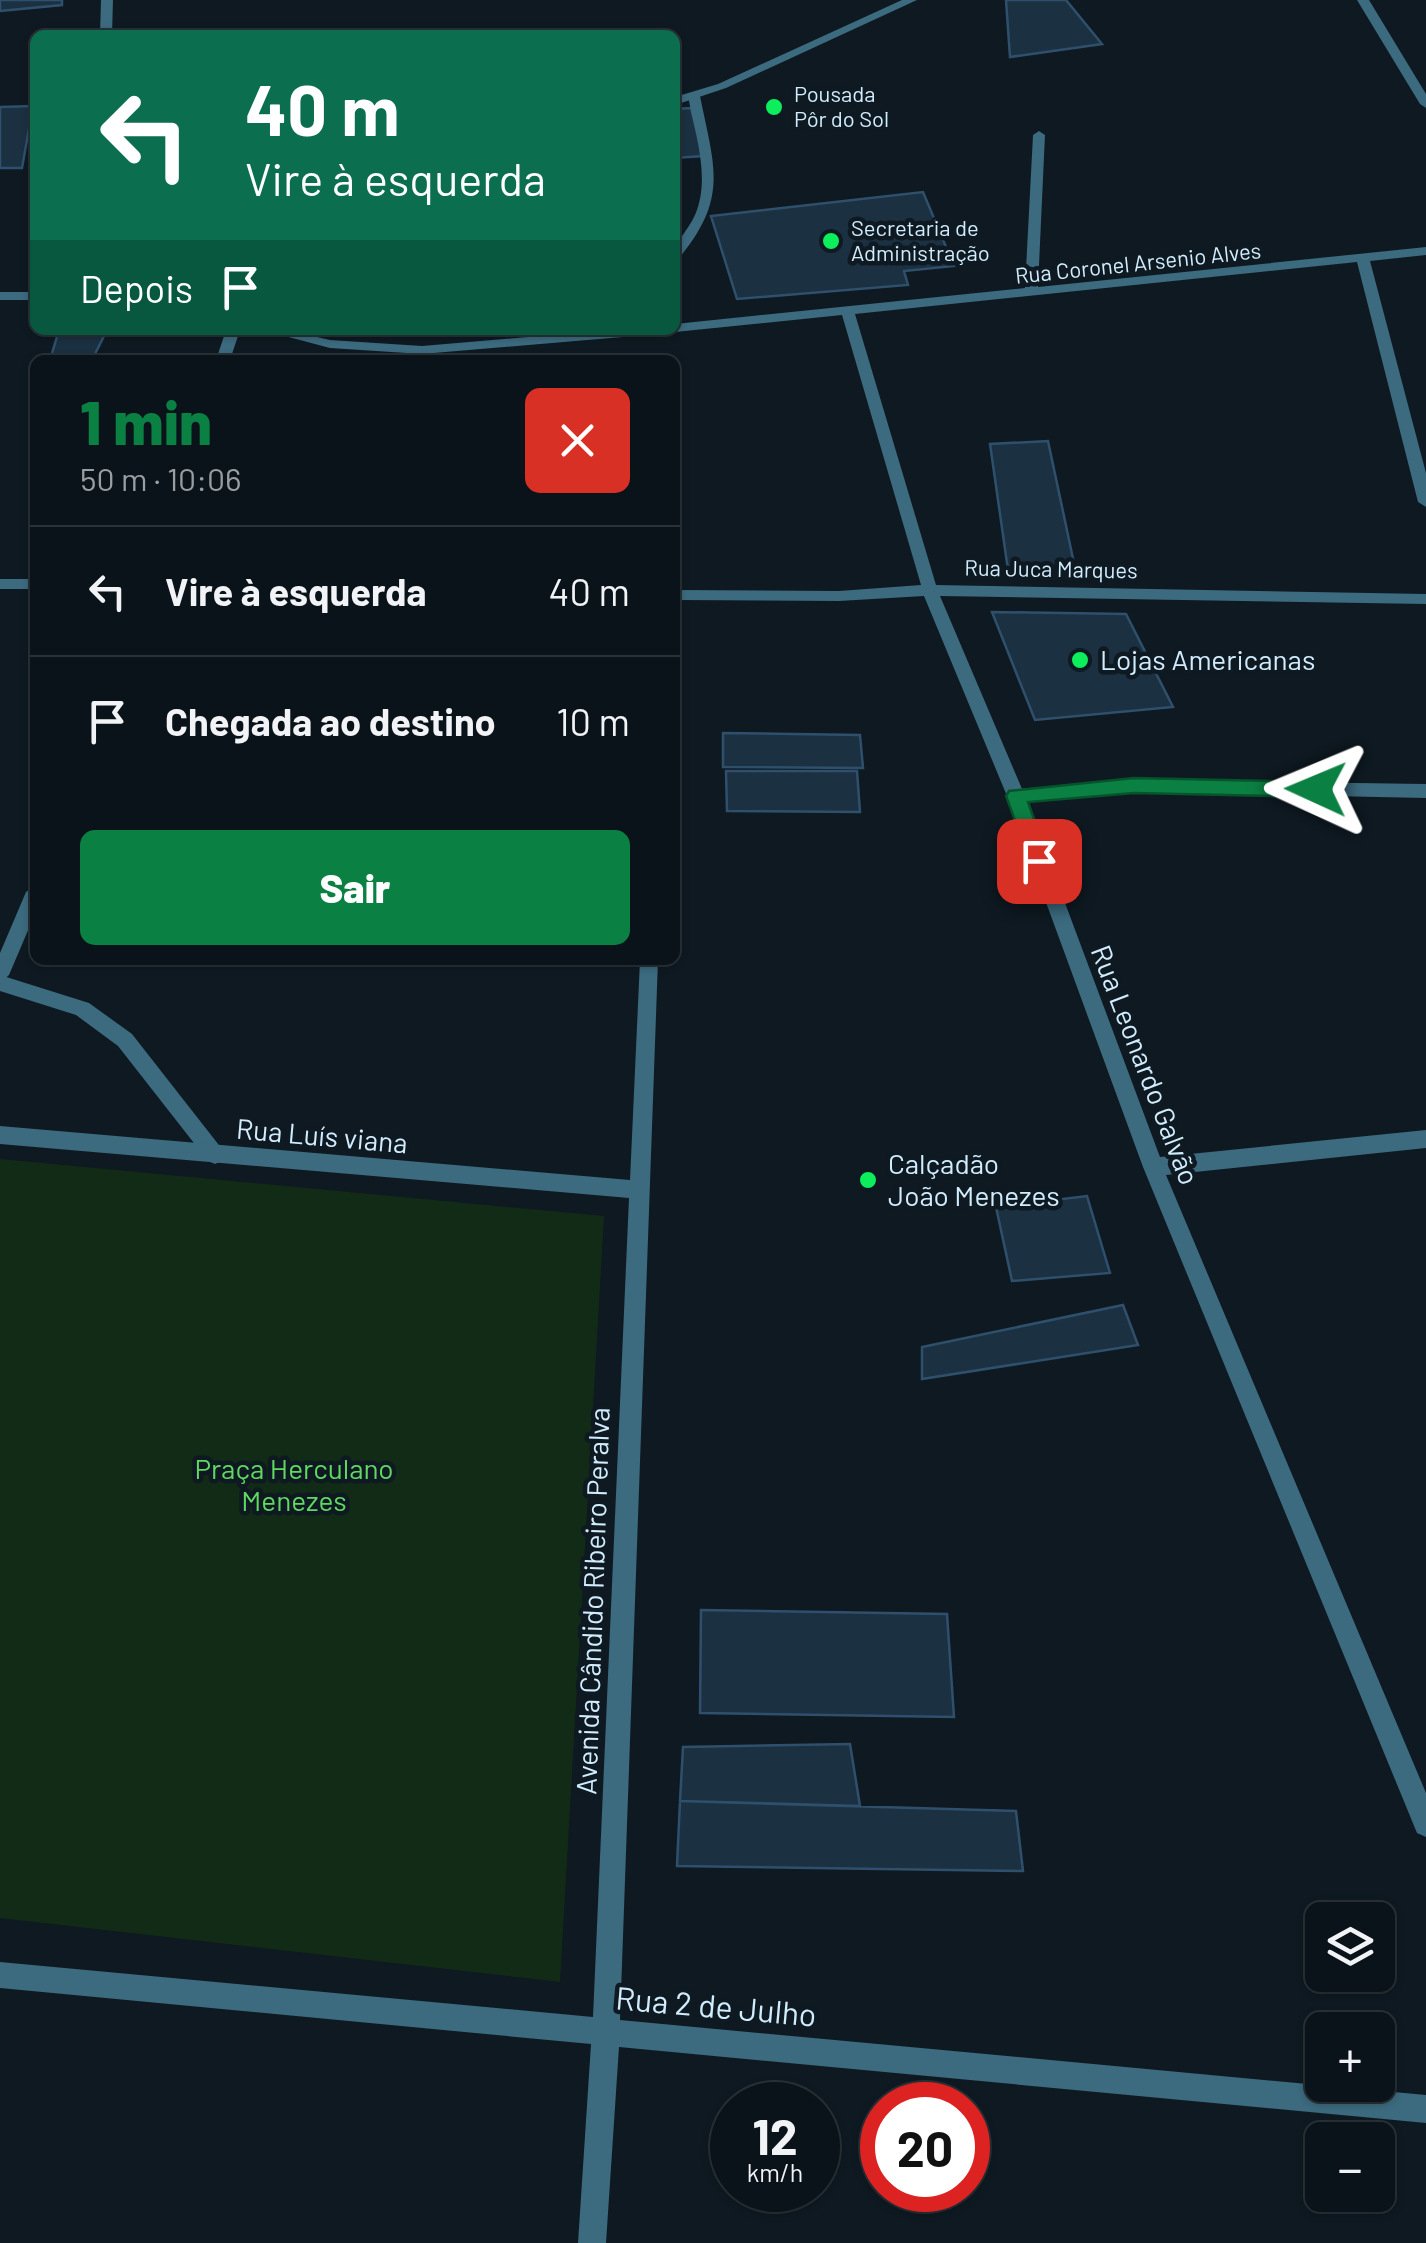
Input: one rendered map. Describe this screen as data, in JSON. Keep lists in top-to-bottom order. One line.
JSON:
{"streets":{"street":["Rua Coronel Arsenio Alves","Rua Juca Marques","Rua Leonardo Galvão","Rua Luís viana","Avenida Cândido Ribeiro Peralva","Rua 2 de Julho"]},"crossings":[["Rua Coronel Arsenio Alves","Rua Leonardo Galvão"],["Rua Juca Marques","Rua Leonardo Galvão"],["Rua Luís viana","Avenida Cândido Ribeiro Peralva"],["Avenida Cândido Ribeiro Peralva","Rua 2 de Julho"]],"parks":["Praça Herculano Menezes"],"places":["Pousada Pôr do Sol","Secretaria de Administração","Lojas Americanas","Calçadão João Menezes"],"page":{"turn":["40 m","Vire à esquerda"],"then":"Depois","heading":["1 min","50 m · 10:06"],"list":[{"name":"Vire à esquerda","value":"40 m"},{"name":"Chegada ao destino","value":"10 m"}],"buttons":"Sair","map_buttons":["+","−"],"speed":"12 km/h","limit":"20"}}
